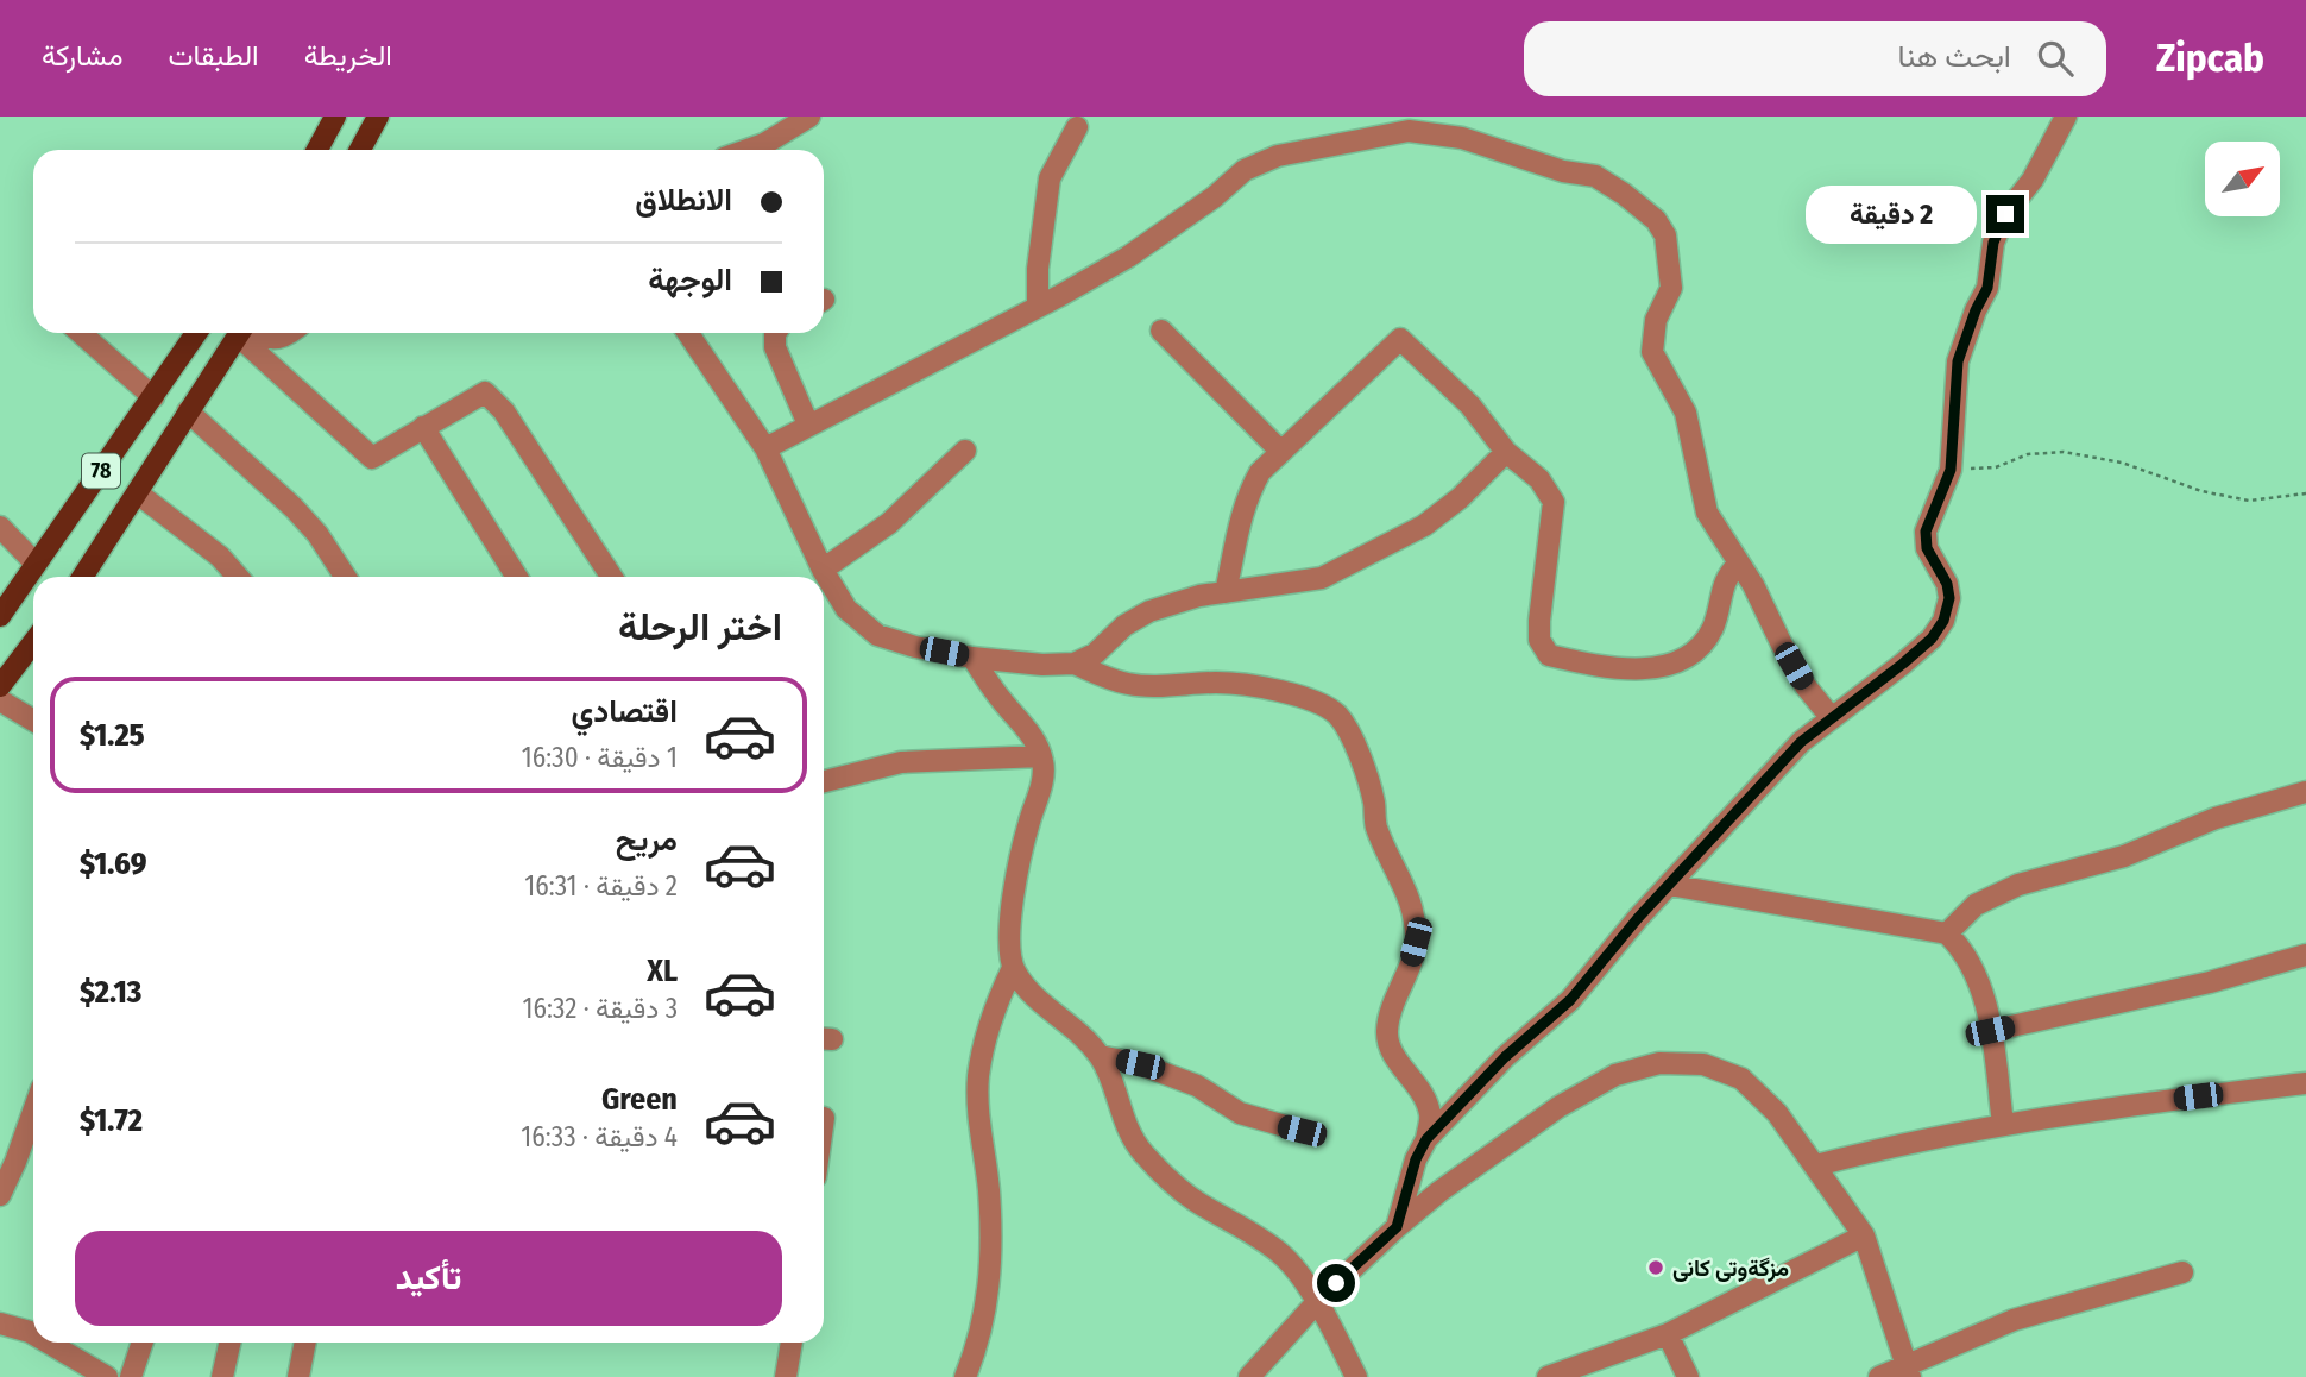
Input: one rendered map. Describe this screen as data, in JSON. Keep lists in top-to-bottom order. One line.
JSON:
{"streets":{"main road":["78"]},"places":["مزگةوتی کانی"],"north":"top right","page":{"header":"Zipcab","search":"ابحث هنا","nav":["الخريطة","الطبقات","مشاركة"],"banner":["الانطلاق","الوجهة"],"bubble":"2 دقيقة","heading":"اختر الرحلة","list":[{"name":"اقتصادي","note":"1 دقيقة · 16:30","value":"$1.25"},{"name":"مريح","note":"2 دقيقة · 16:31","value":"$1.69"},{"name":"XL","note":"3 دقيقة · 16:32","value":"$2.13"},{"name":"Green","note":"4 دقيقة · 16:33","value":"$1.72"}],"buttons":"تأكيد"}}
